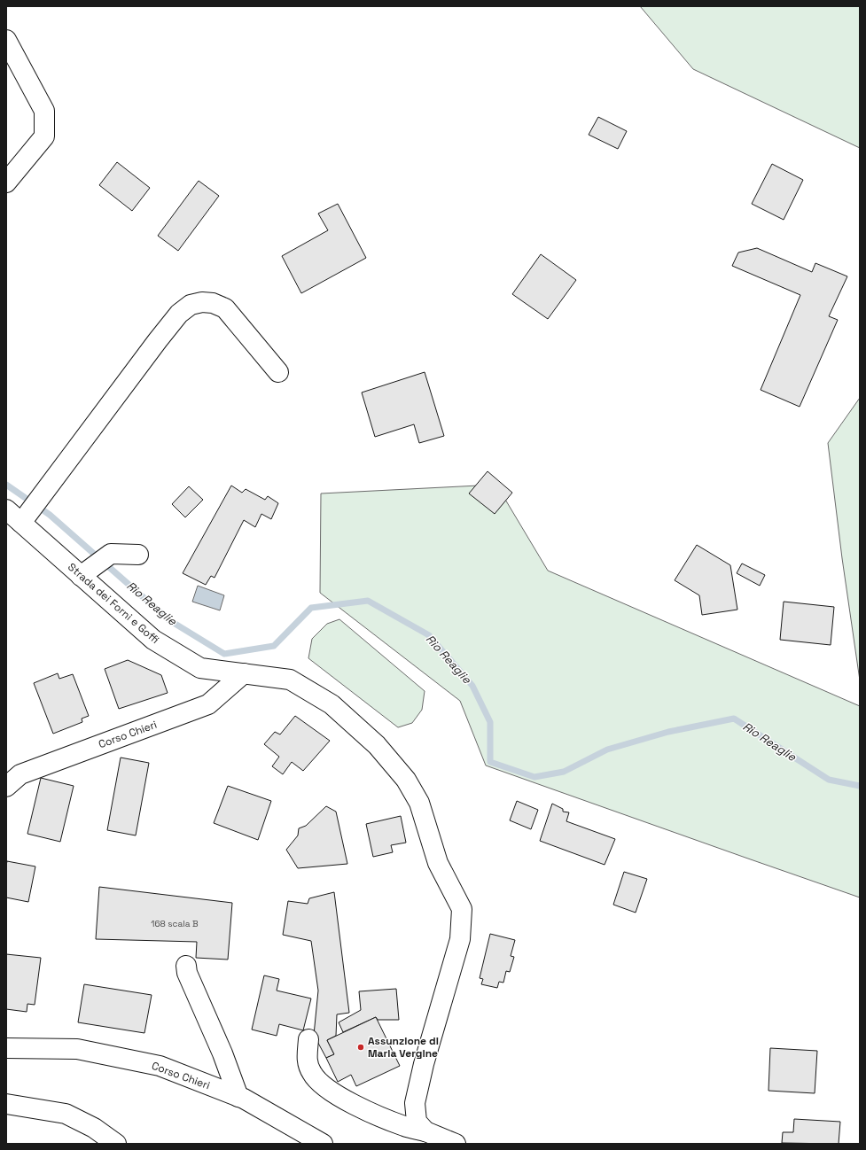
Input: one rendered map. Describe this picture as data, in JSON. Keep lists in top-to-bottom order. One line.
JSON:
{"streets":{"street":["Strada dei Forni e Goffi","Corso Chieri"]},"crossings":[["Strada dei Forni e Goffi","Corso Chieri"]],"water":["Rio Reaglie"],"places":["Assunzione di Maria Vergine"],"house_numbers":["168 scala B"]}
